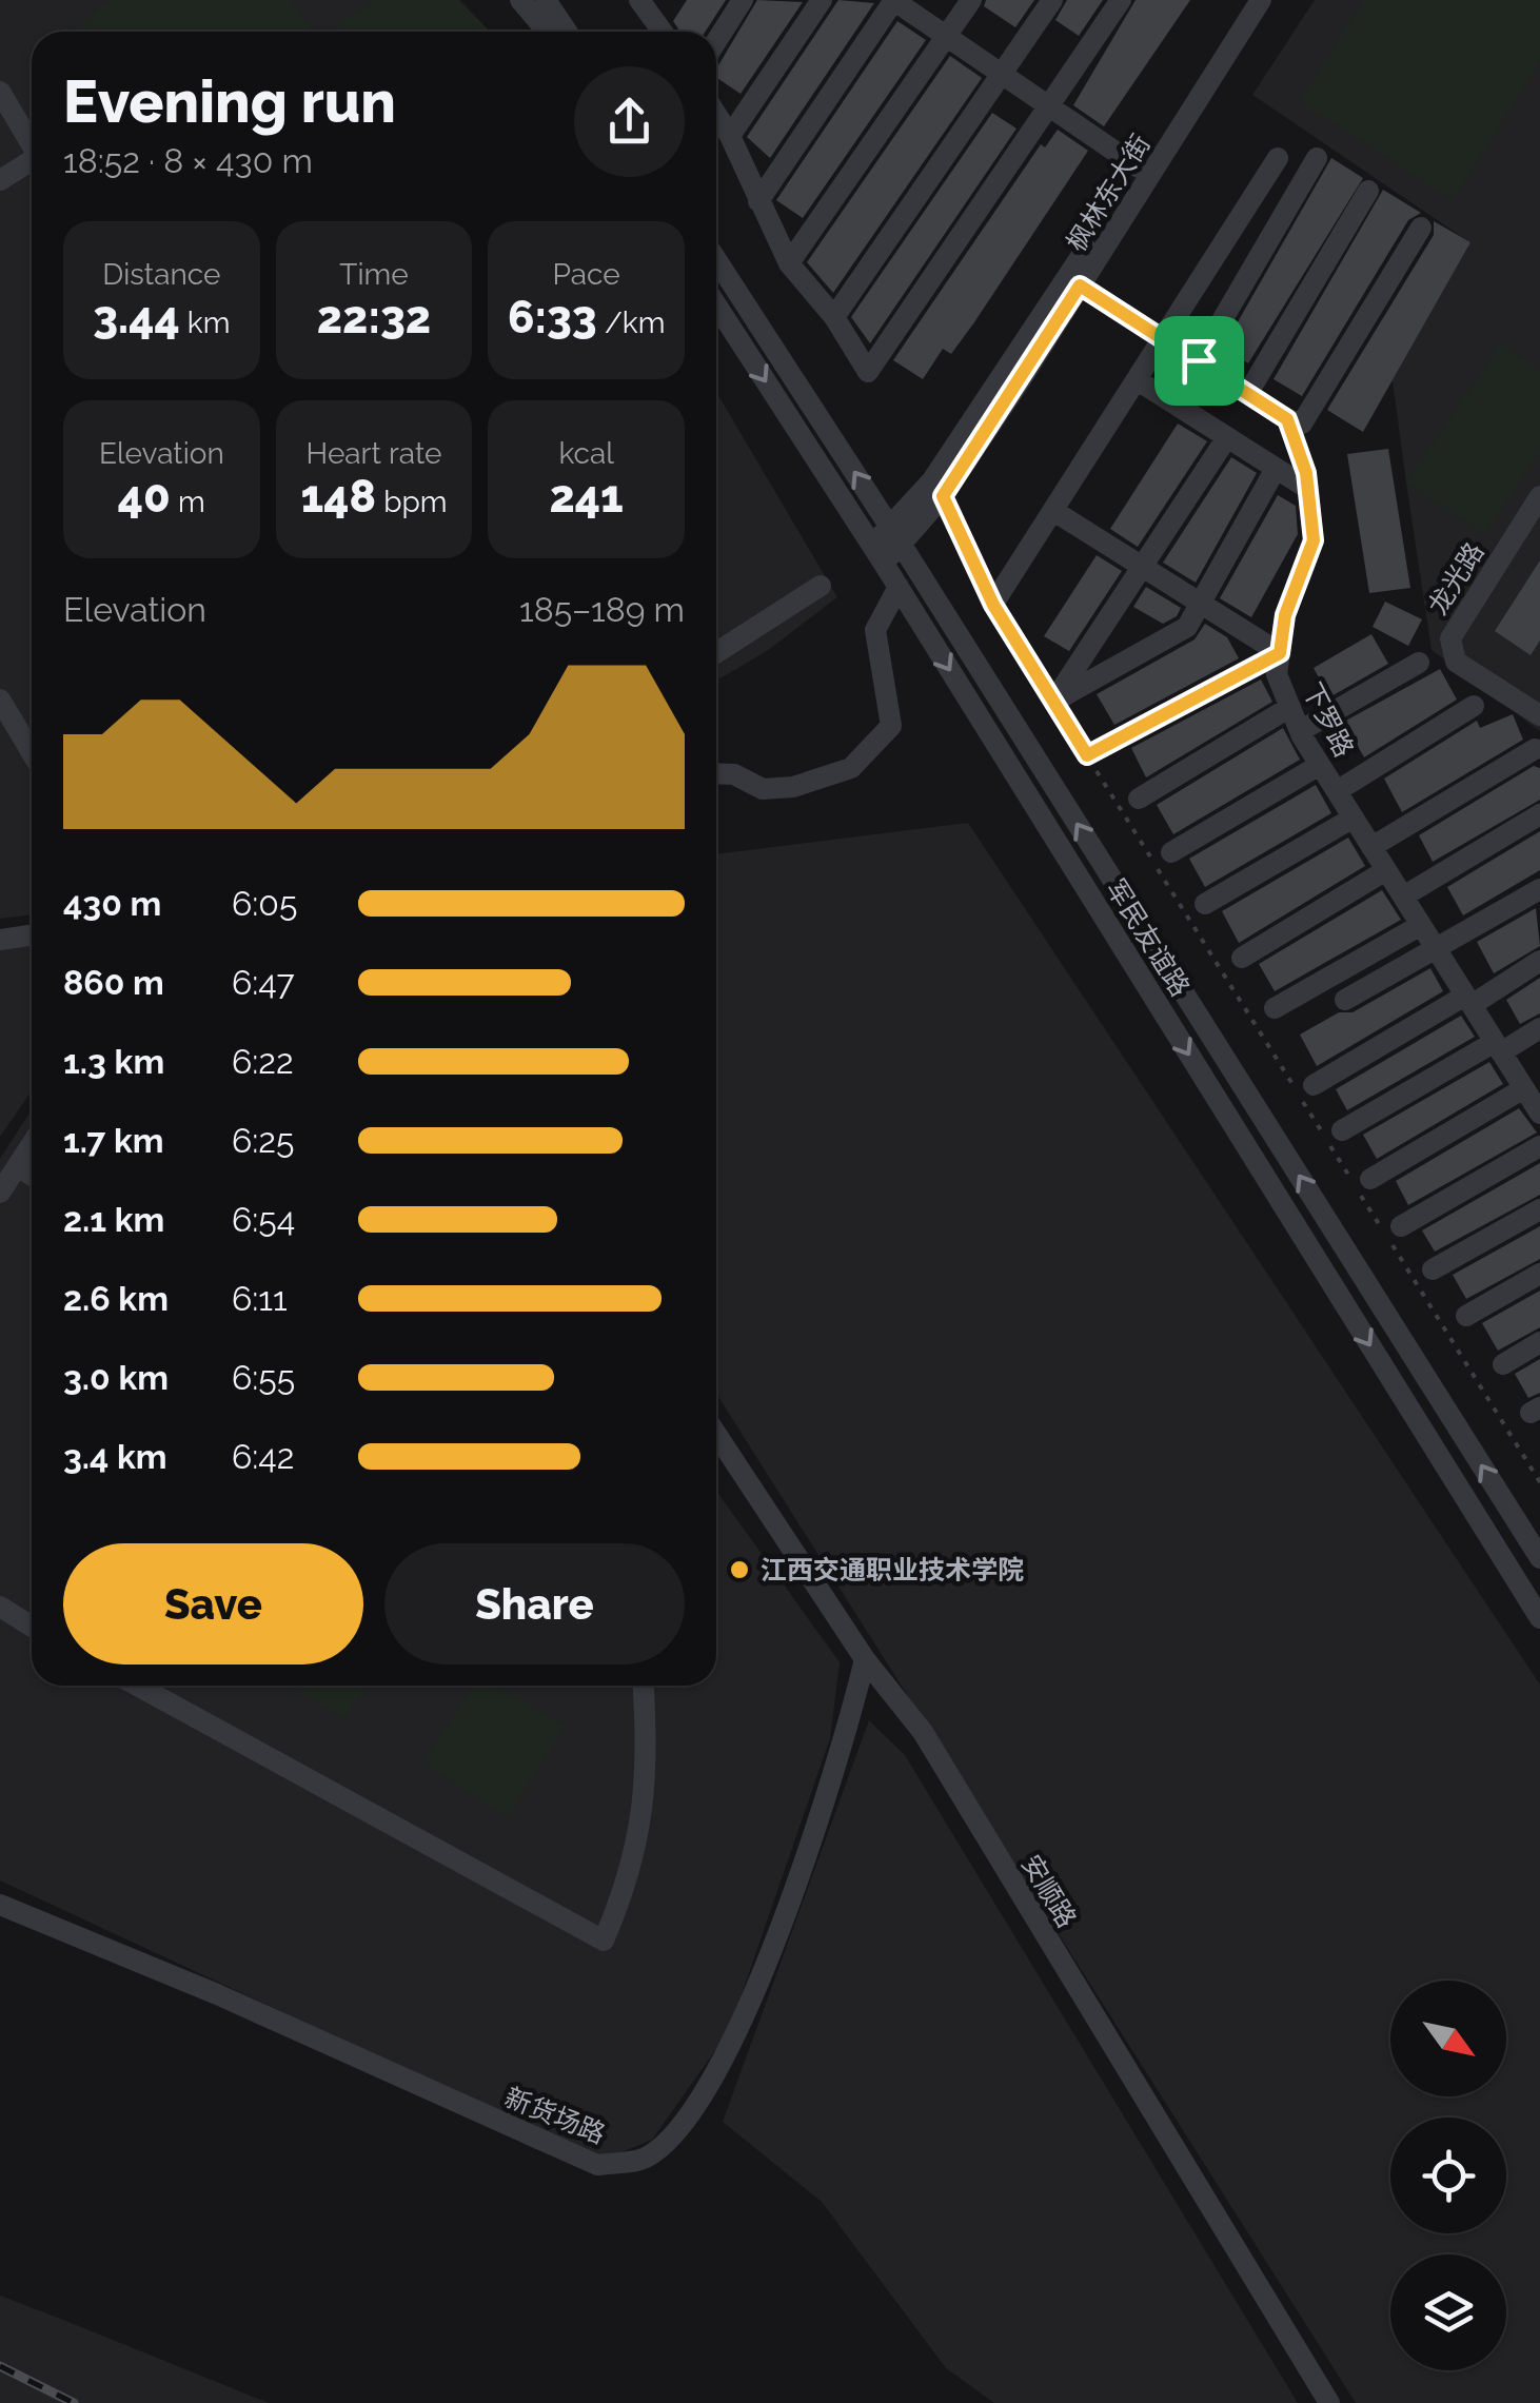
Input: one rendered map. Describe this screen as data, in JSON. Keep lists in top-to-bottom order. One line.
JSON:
{"streets":{"street":["枫林东大街","龙光路","下罗路","军民友谊路","安顺路","新货场路"]},"crossings":[["枫林东大街","军民友谊路"],["安顺路","新货场路"]],"places":["江西交通职业技术学院"],"north":"bottom right","page":{"heading":["Evening run","18:52 · 8 × 430 m"],"stats":[["Distance","3.44 km"],["Time","22:32"],["Pace","6:33 /km"],["Elevation","40 m"],["Heart rate","148 bpm"],["kcal","241"]],"chart":["Elevation","185–189 m"],"list":[{"name":"430 m","note":"6:05"},{"name":"860 m","note":"6:47"},{"name":"1.3 km","note":"6:22"},{"name":"1.7 km","note":"6:25"},{"name":"2.1 km","note":"6:54"},{"name":"2.6 km","note":"6:11"},{"name":"3.0 km","note":"6:55"},{"name":"3.4 km","note":"6:42"}],"buttons":["Save","Share"]}}
